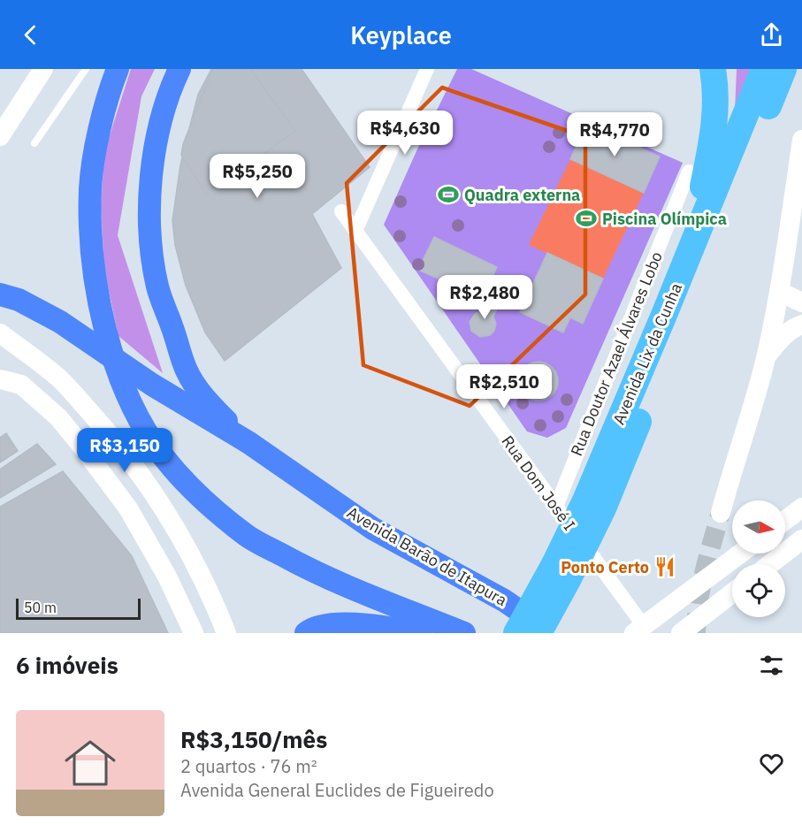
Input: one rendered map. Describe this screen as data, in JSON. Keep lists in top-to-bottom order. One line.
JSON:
{"streets":{"highway":["Avenida Lix da Cunha"],"main road":["Avenida Barão de Itapura"],"street":["Rua Doutor Azael Álvares Lobo","Rua Dom José I"]},"crossings":[["Rua Doutor Azael Álvares Lobo","Rua Dom José I"]],"places":{"sports":["Quadra externa","Piscina Olímpica"],"restaurant":["Ponto Certo"]},"scale_bar":"50 m","north":"right","page":{"header":"Keyplace","price":["R$4,630","R$4,770","R$5,250","R$2,480","R$2,510","R$3,150"],"scale":"50 m","heading":"6 imóveis","list":[{"name":"R$3,150/mês","note":"2 quartos · 76 m² · Avenida General Euclides de Figueiredo"}]}}
